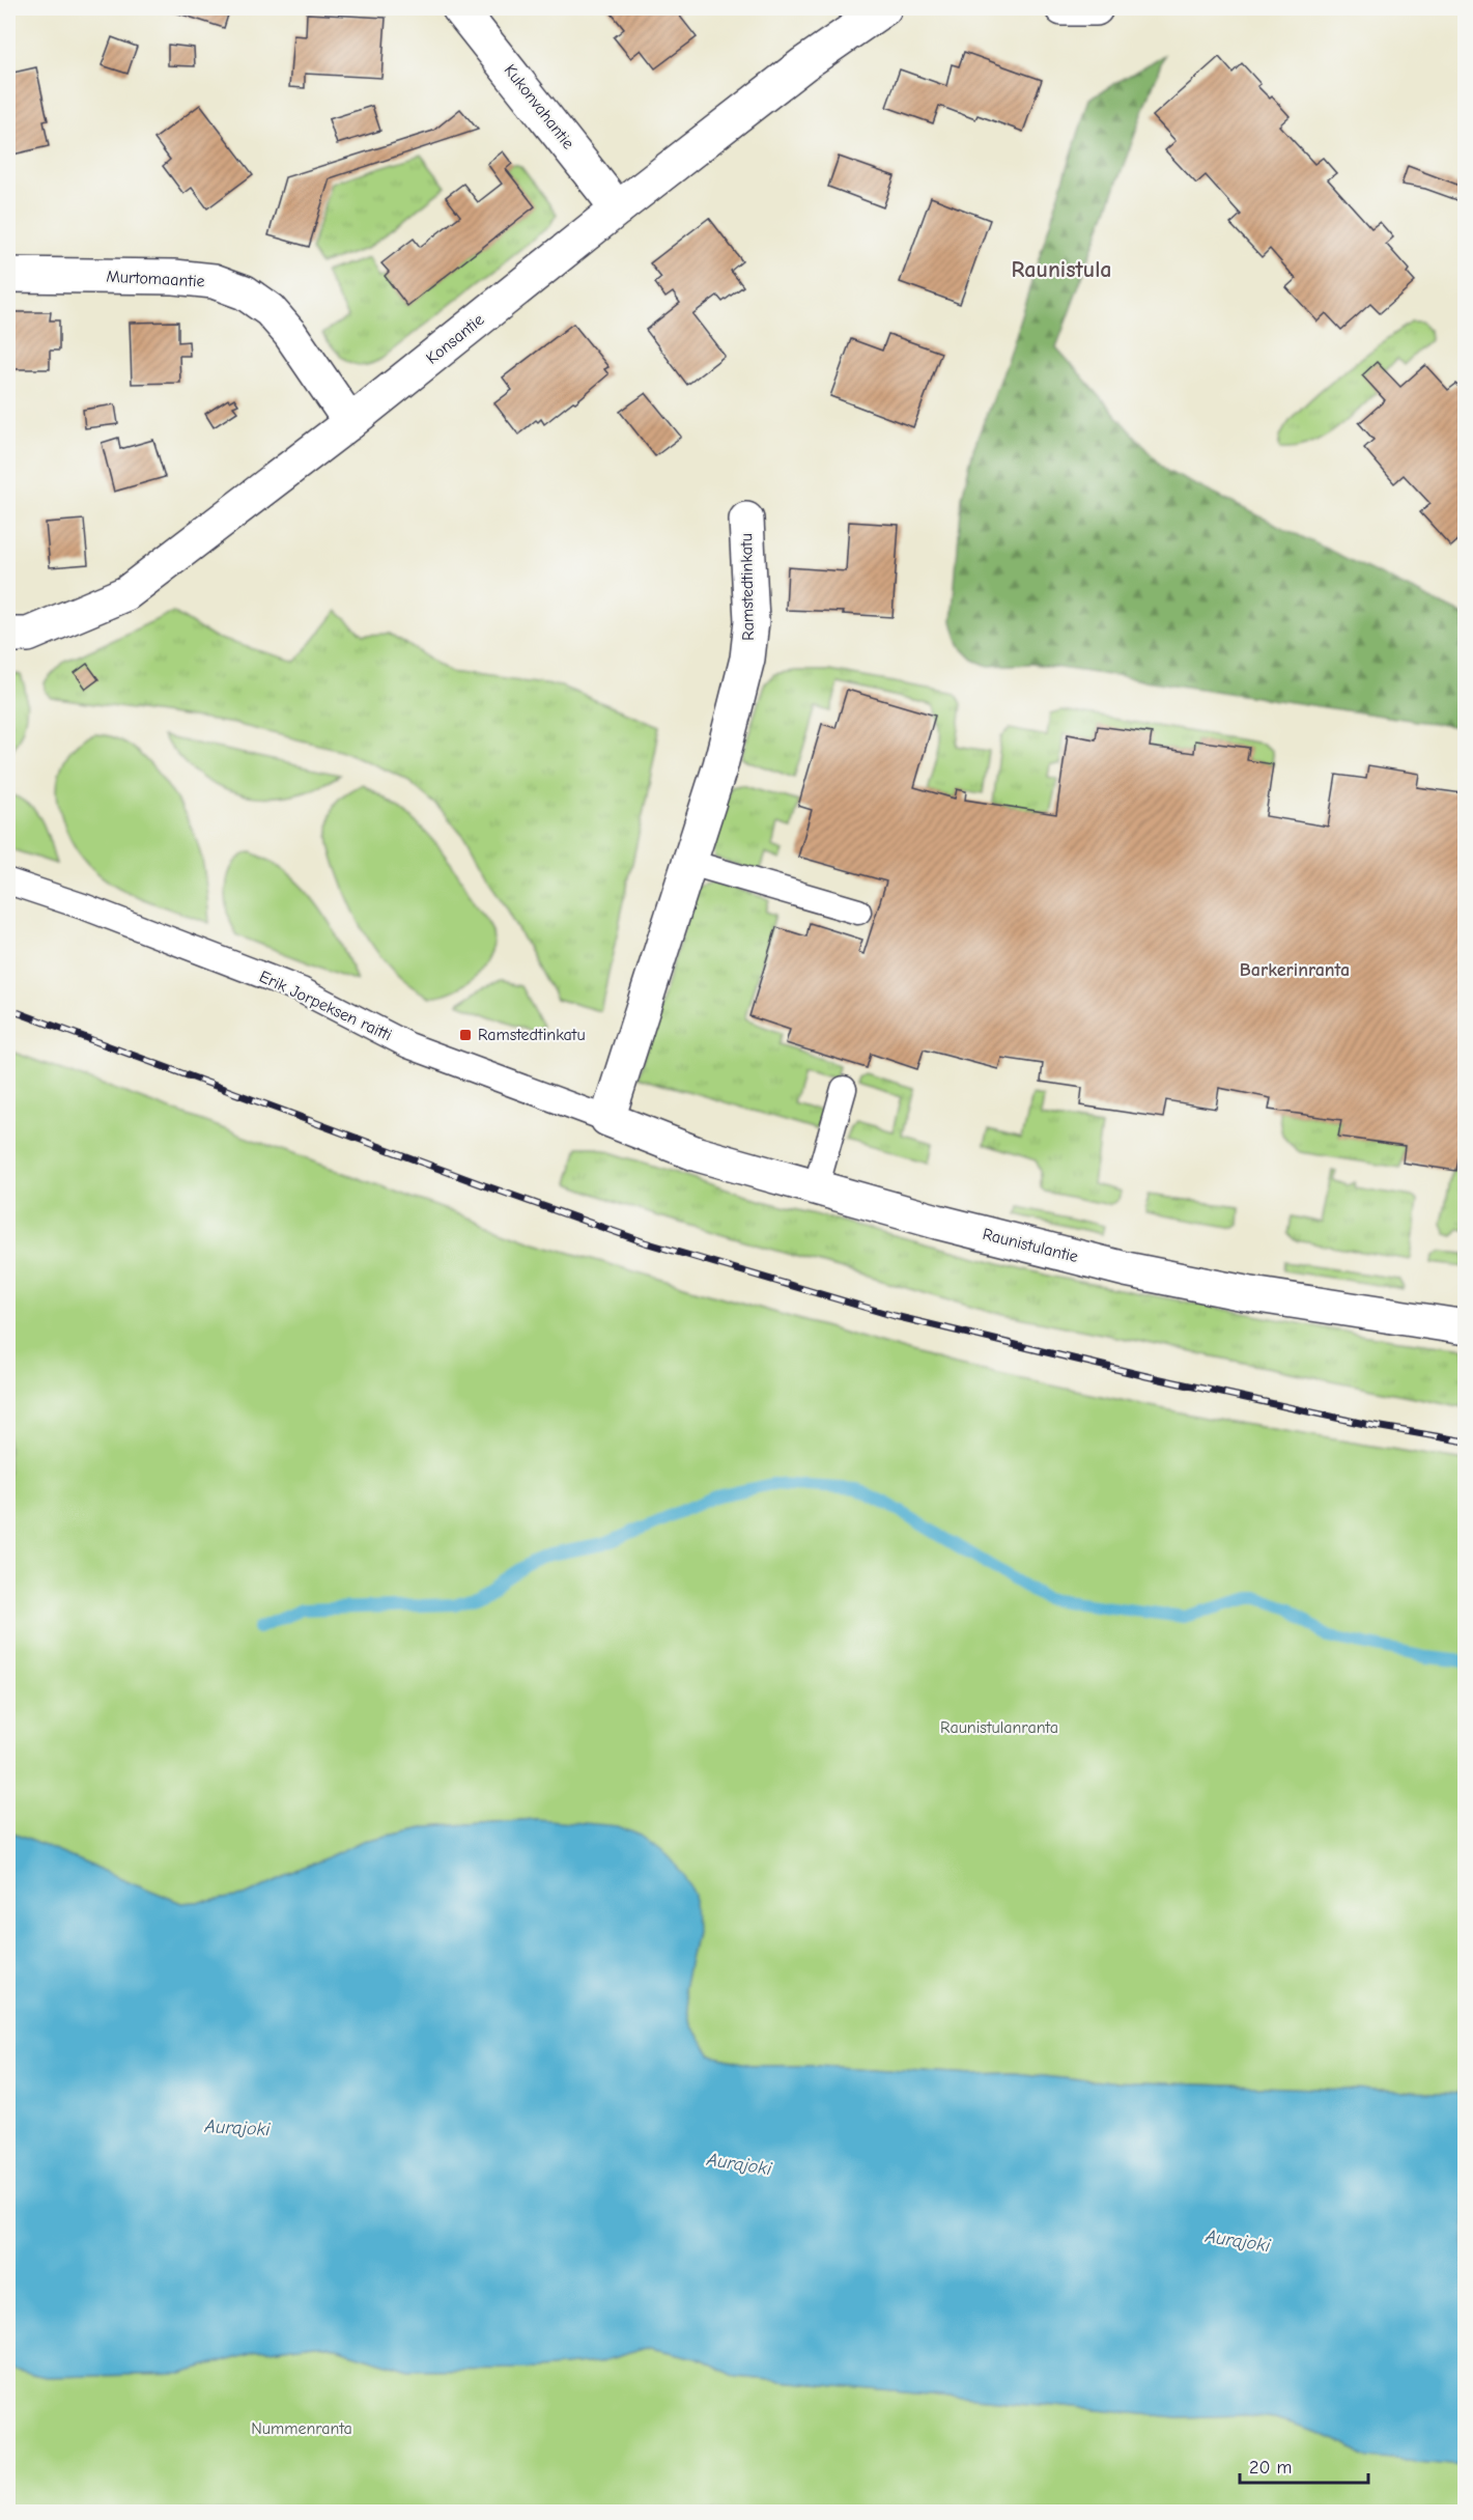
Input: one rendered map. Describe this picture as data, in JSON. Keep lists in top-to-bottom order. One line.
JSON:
{"streets":{"street":["Kukonvahantie","Murtomaantie","Konsantie","Ramstedtinkatu","Raunistulantie"],"lane":["Erik Jorpeksen raitti"]},"crossings":[["Kukonvahantie","Konsantie"],["Murtomaantie","Konsantie"],["Ramstedtinkatu","Erik Jorpeksen raitti"],["Ramstedtinkatu","Raunistulantie"],["Erik Jorpeksen raitti","Raunistulantie"]],"districts":["Raunistula","Barkerinranta"],"water":["Aurajoki"],"parks":["Raunistulanranta","Nummenranta"],"places":{"transit":["Ramstedtinkatu"]},"scale_bar":"20 m"}
